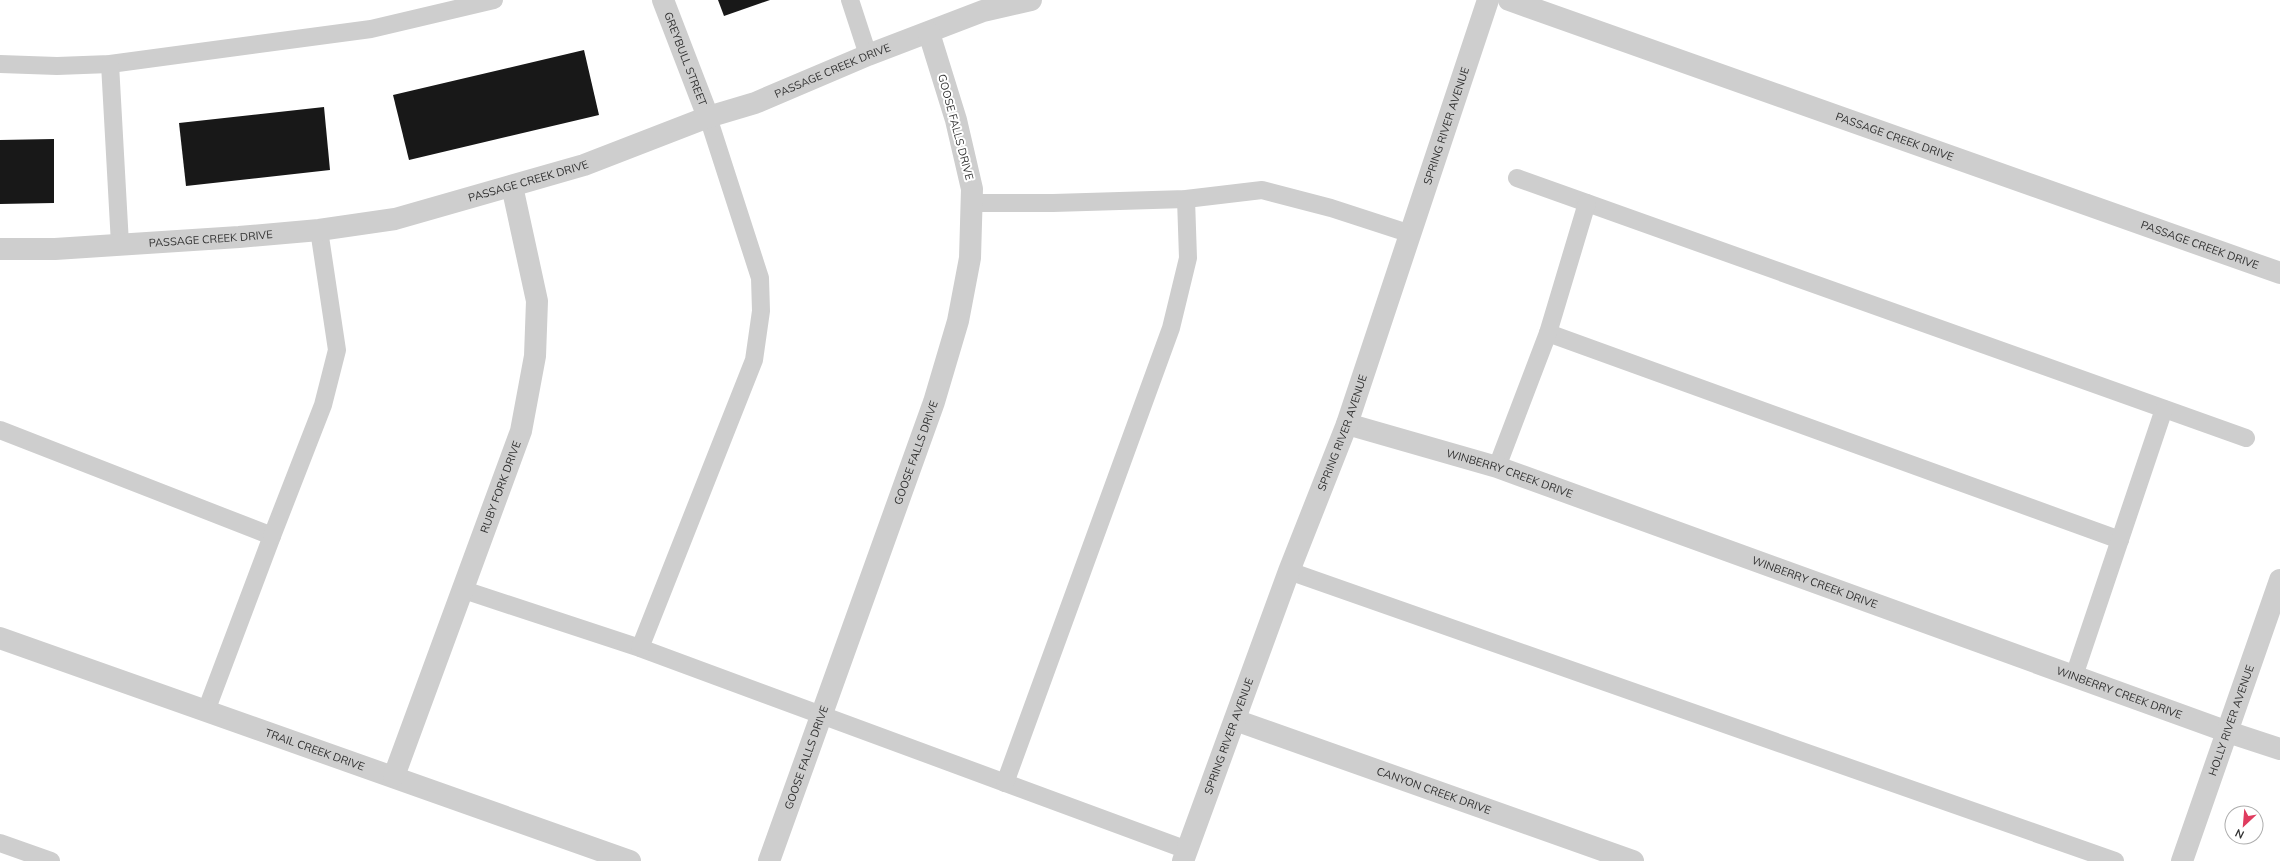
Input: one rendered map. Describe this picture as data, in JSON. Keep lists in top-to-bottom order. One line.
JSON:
{"streets":{"street":["GREYBULL STREET","PASSAGE CREEK DRIVE","SPRING RIVER AVENUE","GOOSE FALLS DRIVE","WINBERRY CREEK DRIVE","RUBY FORK DRIVE","HOLLY RIVER AVENUE","TRAIL CREEK DRIVE","CANYON CREEK DRIVE"]},"crossings":[["GREYBULL STREET","PASSAGE CREEK DRIVE"],["PASSAGE CREEK DRIVE","GOOSE FALLS DRIVE"],["PASSAGE CREEK DRIVE","RUBY FORK DRIVE"],["SPRING RIVER AVENUE","WINBERRY CREEK DRIVE"],["SPRING RIVER AVENUE","CANYON CREEK DRIVE"],["WINBERRY CREEK DRIVE","HOLLY RIVER AVENUE"],["RUBY FORK DRIVE","TRAIL CREEK DRIVE"]],"north":"bottom left"}
